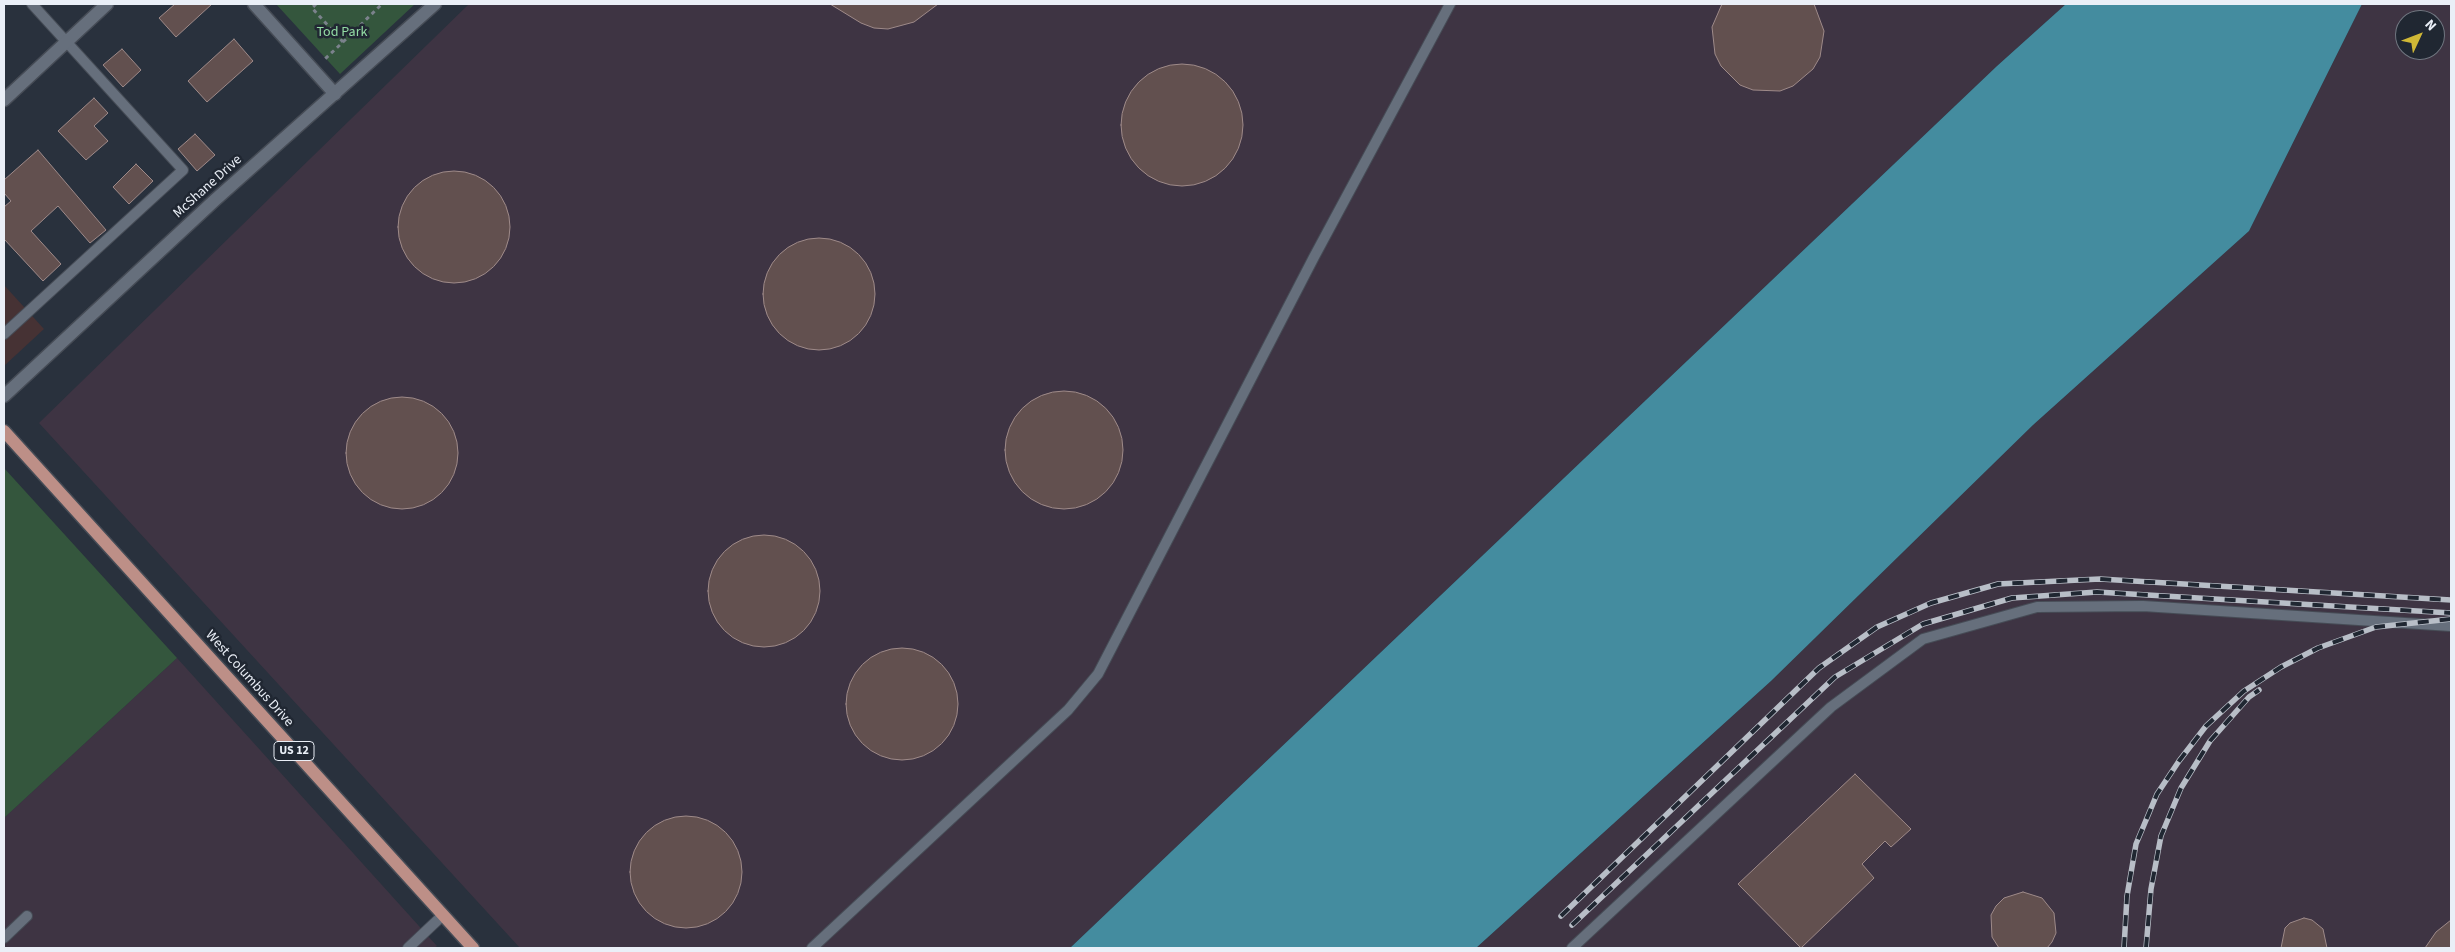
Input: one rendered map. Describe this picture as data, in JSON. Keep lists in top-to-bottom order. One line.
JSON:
{"streets":{"main road":["West Columbus Drive","US 12"],"street":["McShane Drive"]},"parks":["Tod Park"],"north":"top right"}
